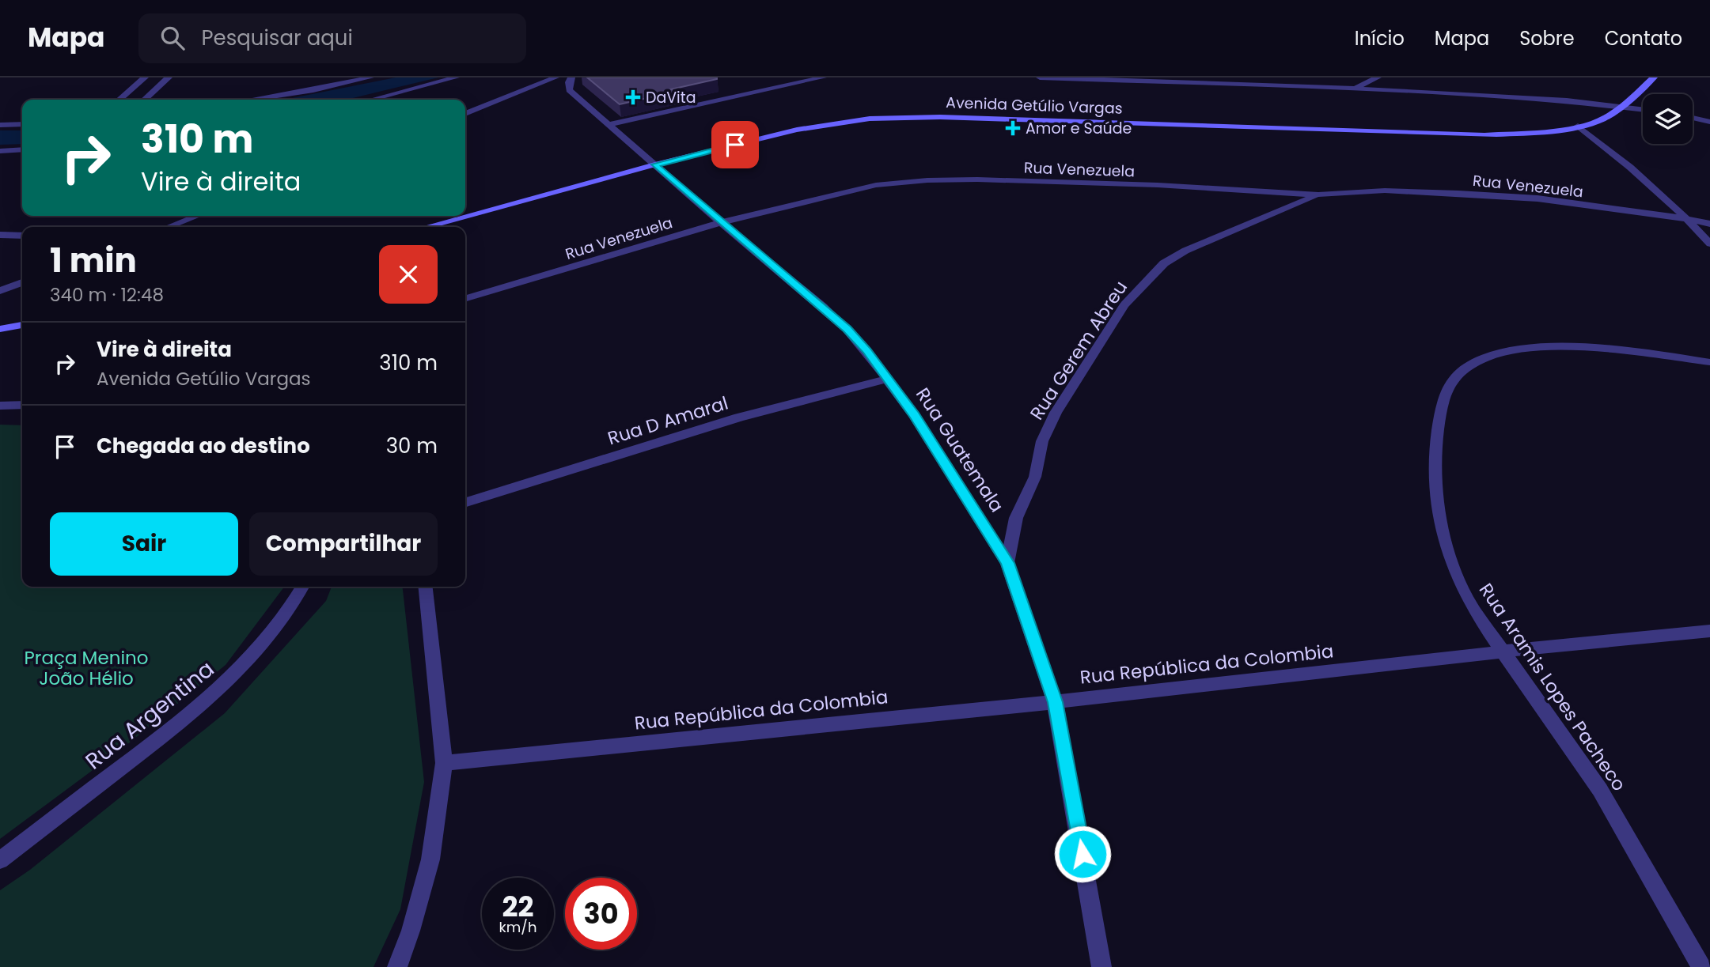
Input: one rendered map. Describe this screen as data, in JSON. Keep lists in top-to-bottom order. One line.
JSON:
{"streets":{"main road":["Avenida Getúlio Vargas"],"street":["Rua Venezuela","Rua Gerem Abreu","Rua D Amaral","Rua Guatemala","Rua República da Colombia","Rua Aramis Lopes Pacheco","Rua Argentina"]},"crossings":[["Avenida Getúlio Vargas","Rua Guatemala"],["Rua Venezuela","Rua Gerem Abreu"],["Rua Venezuela","Rua Guatemala"],["Rua Gerem Abreu","Rua Guatemala"],["Rua D Amaral","Rua Guatemala"],["Rua Guatemala","Rua República da Colombia"],["Rua República da Colombia","Rua Aramis Lopes Pacheco"]],"parks":["Praça Menino João Hélio"],"places":{"health":["DaVita","Amor e Saúde"]},"page":{"header":"Mapa","search":"Pesquisar aqui","nav":["Início","Mapa","Sobre","Contato"],"turn":["310 m","Vire à direita"],"heading":["1 min","340 m · 12:48"],"list":[{"name":"Vire à direita","note":"Avenida Getúlio Vargas","value":"310 m"},{"name":"Chegada ao destino","value":"30 m"}],"buttons":["Sair","Compartilhar"],"speed":"22 km/h","limit":"30"}}
